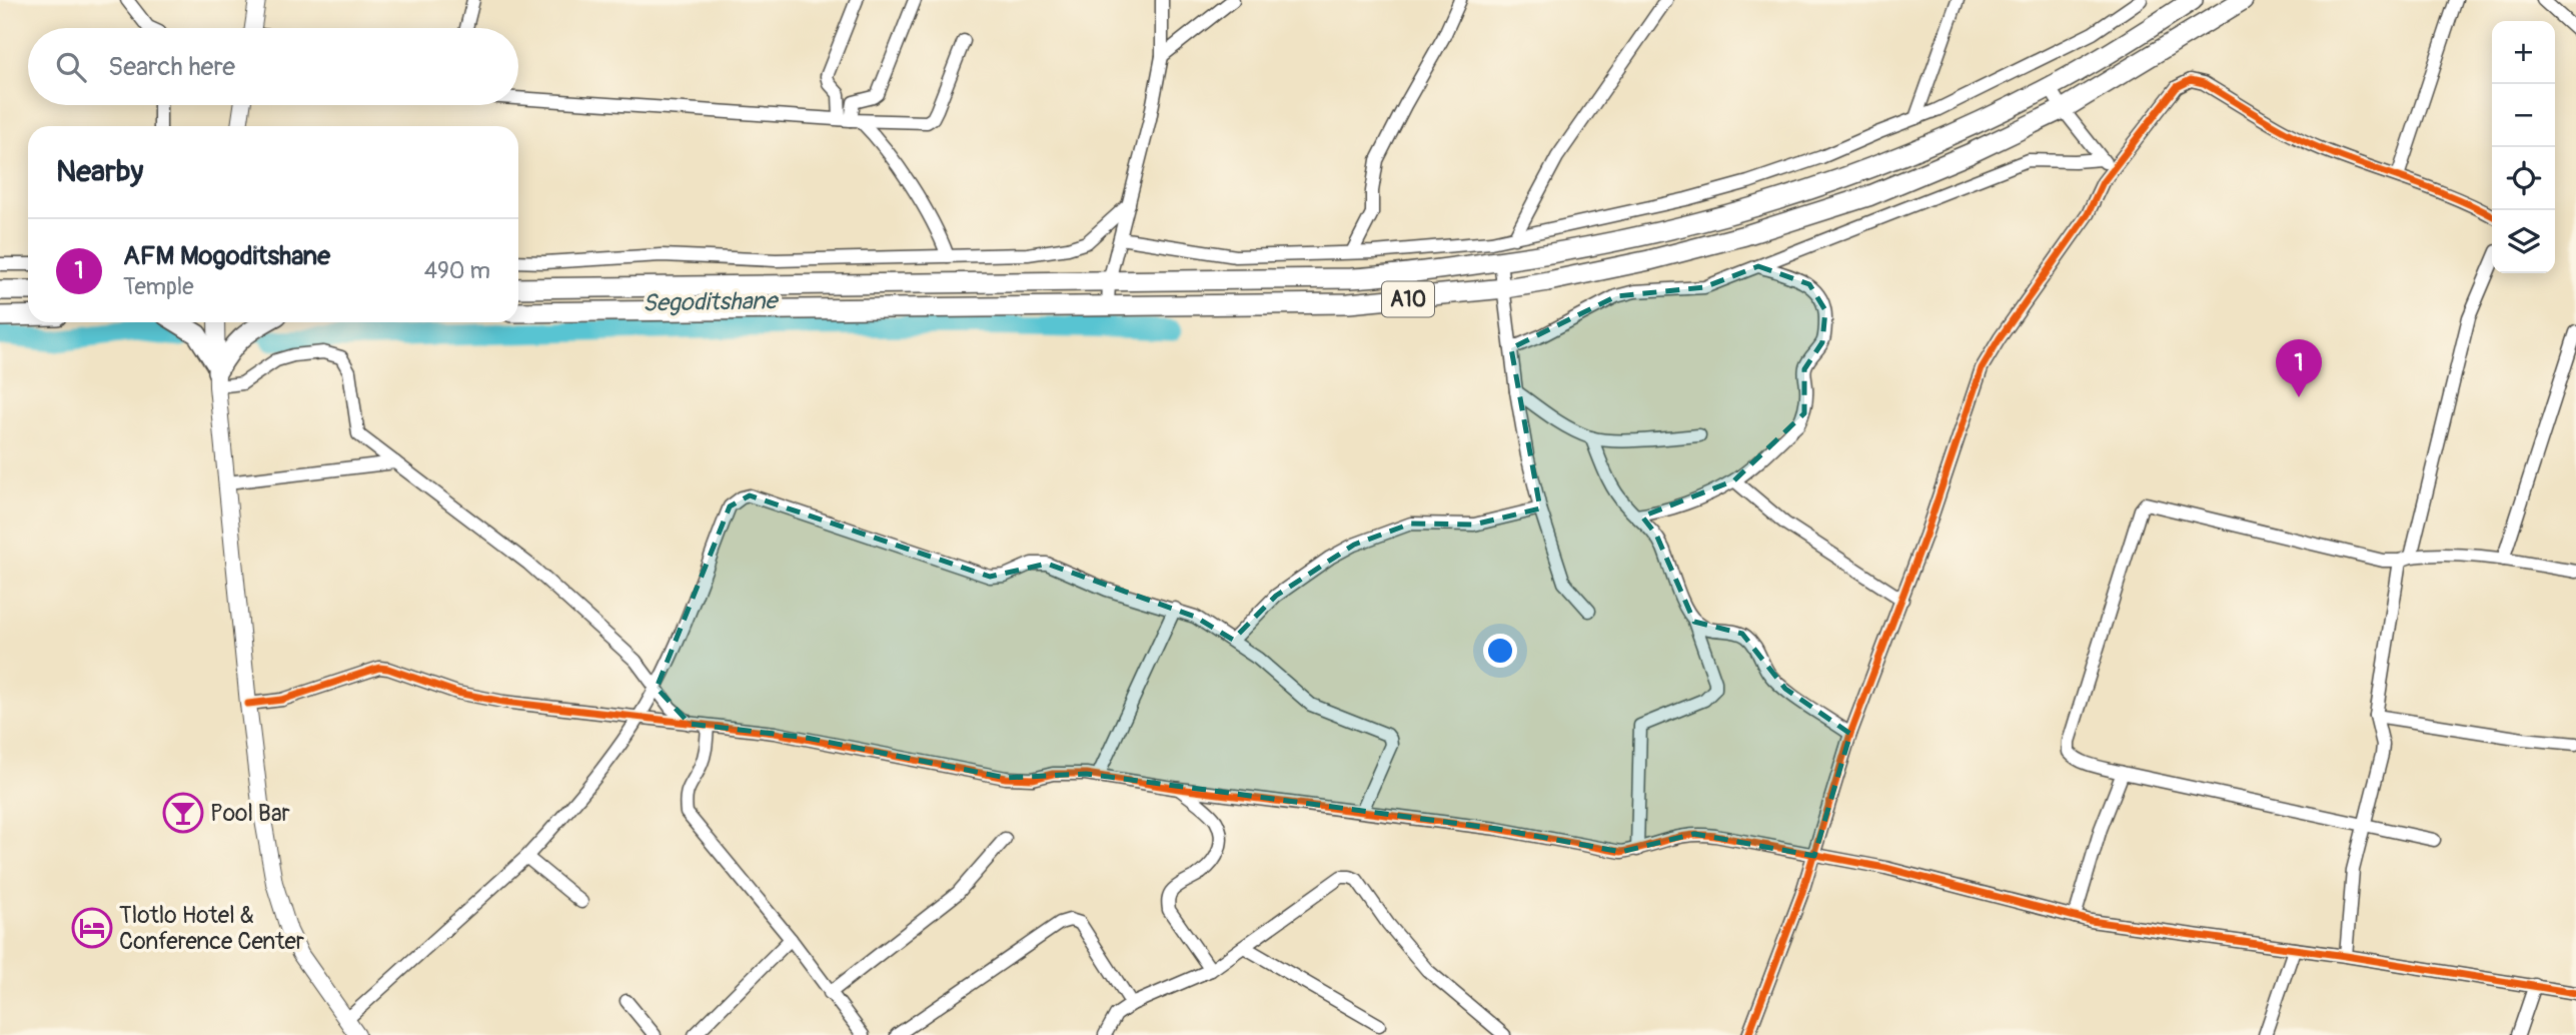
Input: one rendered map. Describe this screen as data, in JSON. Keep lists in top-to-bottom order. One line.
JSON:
{"streets":{"main road":["A10"]},"water":["Segoditshane"],"places":{"bar":["Pool Bar"],"hotel":["Tlotlo Hotel & Conference Center"]},"page":{"map_buttons":["+","−"],"search":"Search here","heading":"Nearby","list":[{"mark":"1","name":"AFM Mogoditshane","note":"Temple","value":"490 m"}],"pins":"1"}}
